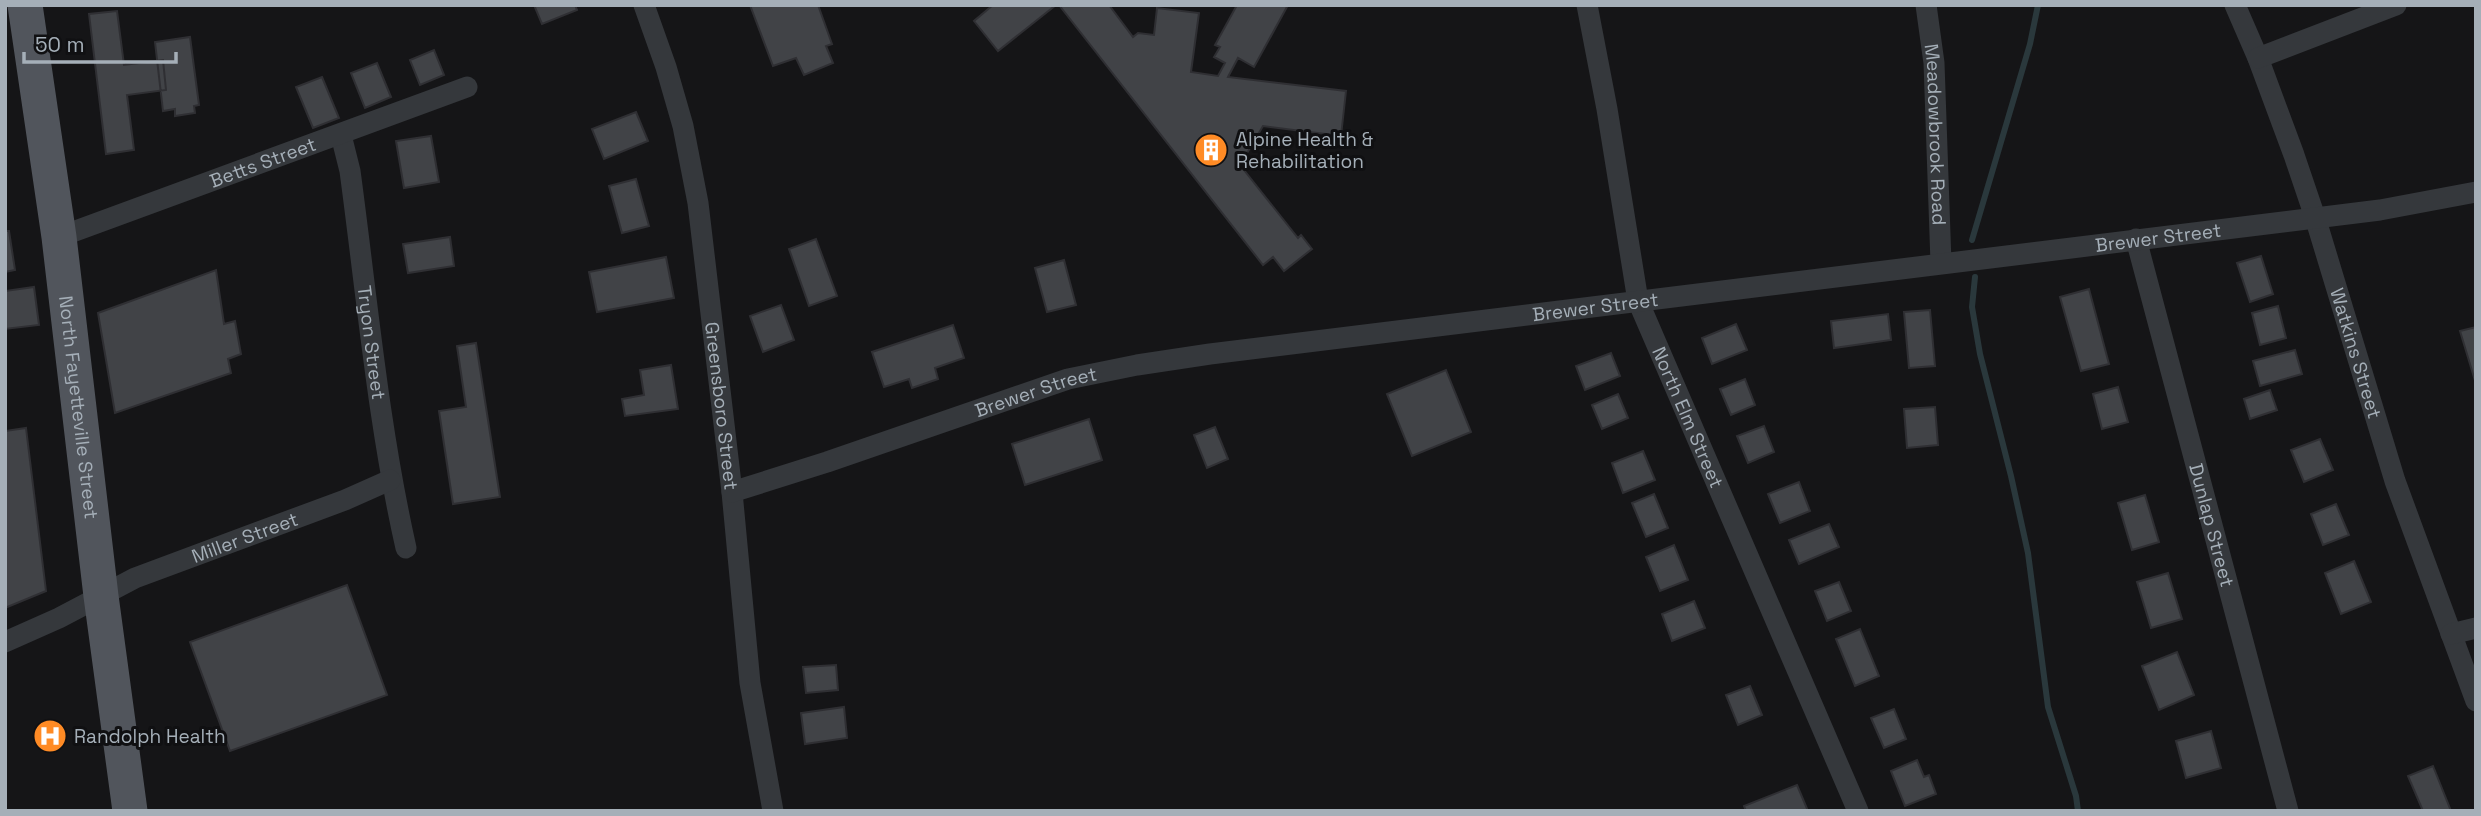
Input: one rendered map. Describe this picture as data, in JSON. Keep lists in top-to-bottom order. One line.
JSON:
{"streets":{"main road":["North Fayetteville Street"],"street":["Meadowbrook Road","Betts Street","Brewer Street","Tryon Street","Watkins Street","Greensboro Street","North Elm Street","Dunlap Street","Miller Street"]},"crossings":[["Meadowbrook Road","Brewer Street"],["Betts Street","Tryon Street"],["Betts Street","North Fayetteville Street"],["Brewer Street","Watkins Street"],["Brewer Street","Greensboro Street"],["Brewer Street","North Elm Street"],["Brewer Street","Dunlap Street"],["Tryon Street","Miller Street"],["North Fayetteville Street","Miller Street"]],"places":{"building":["Alpine Health & Rehabilitation"],"hospital":["Randolph Health"]},"scale_bar":"50 m"}
